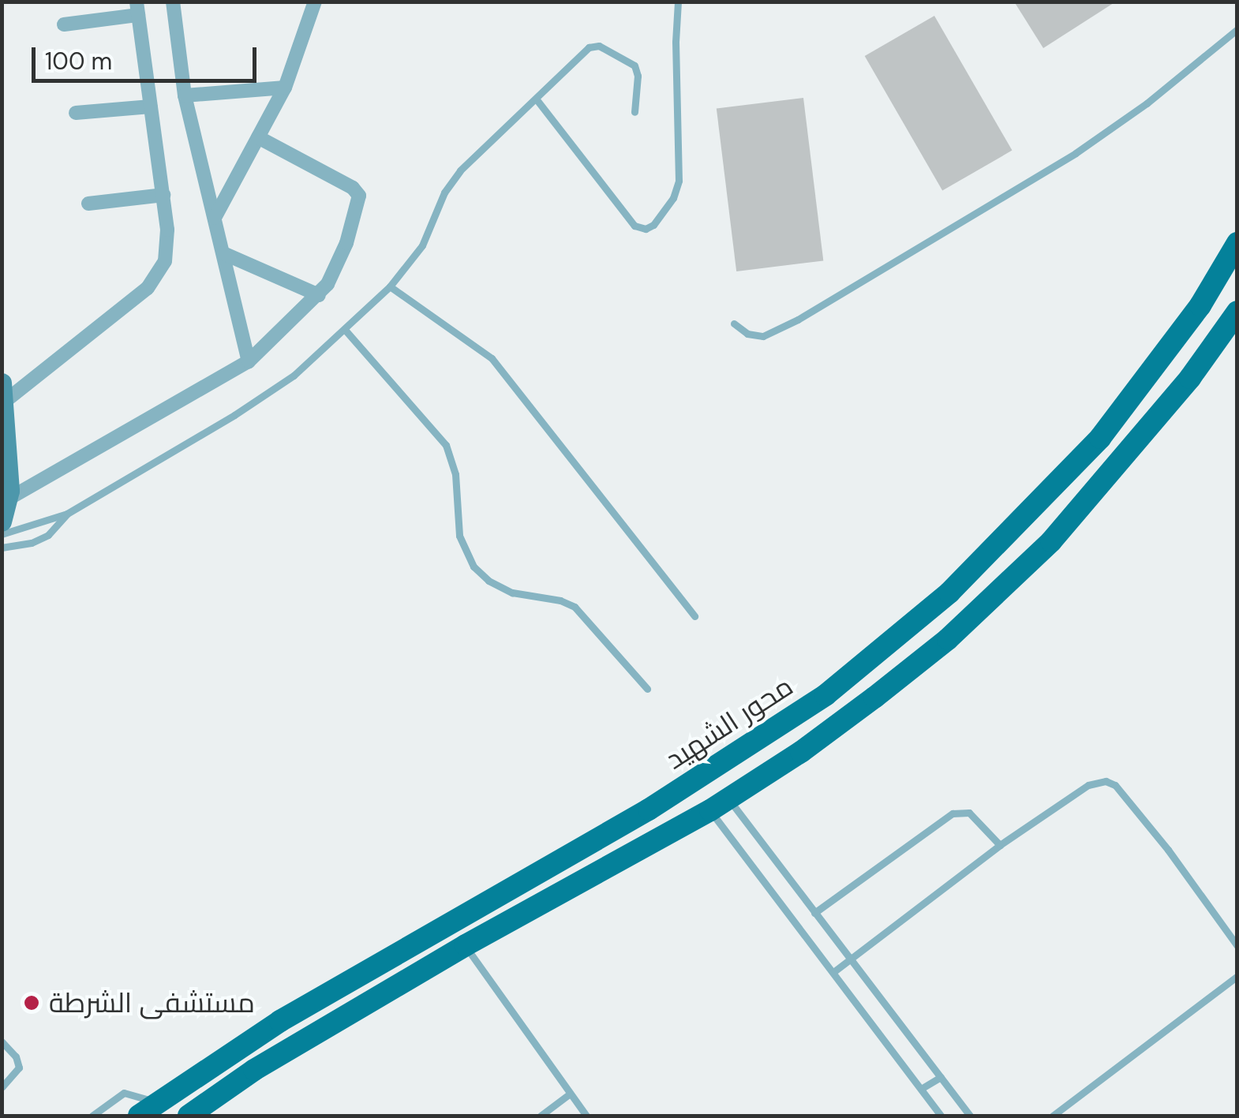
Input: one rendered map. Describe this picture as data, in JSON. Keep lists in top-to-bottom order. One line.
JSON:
{"streets":{"main road":["محور الشهيد"]},"places":["مستشفى الشرطة"],"scale_bar":"100 m"}
